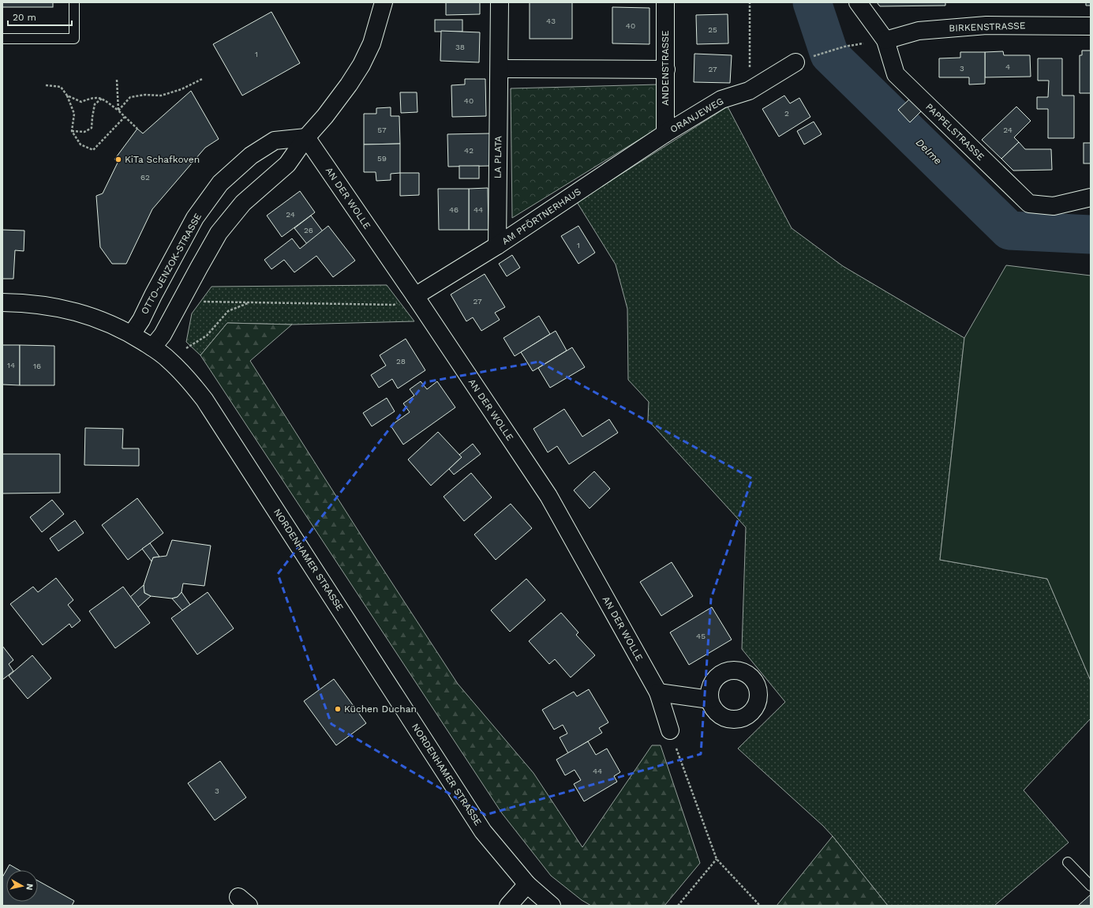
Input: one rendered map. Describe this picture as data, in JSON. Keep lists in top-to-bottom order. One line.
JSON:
{"streets":{"street":["BIRKENSTRASSE","ANDENSTRASSE","ORANJEWEG","PAPPELSTRASSE","LA PLATA","AN DER WOLLE","AM PFÖRTNERHAUS","OTTO-JENZOK-STRASSE","NORDENHAMER STRASSE"]},"crossings":[["BIRKENSTRASSE","PAPPELSTRASSE"],["ANDENSTRASSE","ORANJEWEG"],["ANDENSTRASSE","AM PFÖRTNERHAUS"],["ORANJEWEG","AM PFÖRTNERHAUS"],["LA PLATA","AM PFÖRTNERHAUS"],["AN DER WOLLE","AM PFÖRTNERHAUS"],["AN DER WOLLE","OTTO-JENZOK-STRASSE"],["OTTO-JENZOK-STRASSE","NORDENHAMER STRASSE"]],"water":["Delme"],"places":["KiTa Schafkoven","Küchen Duchan"],"house_numbers":["43","40","25","38","1","4","3","27","40","2","57","24","42","59","62","46","44","24","26","1","27","28","14","16","45","44","3"],"scale_bar":"20 m","north":"right"}
